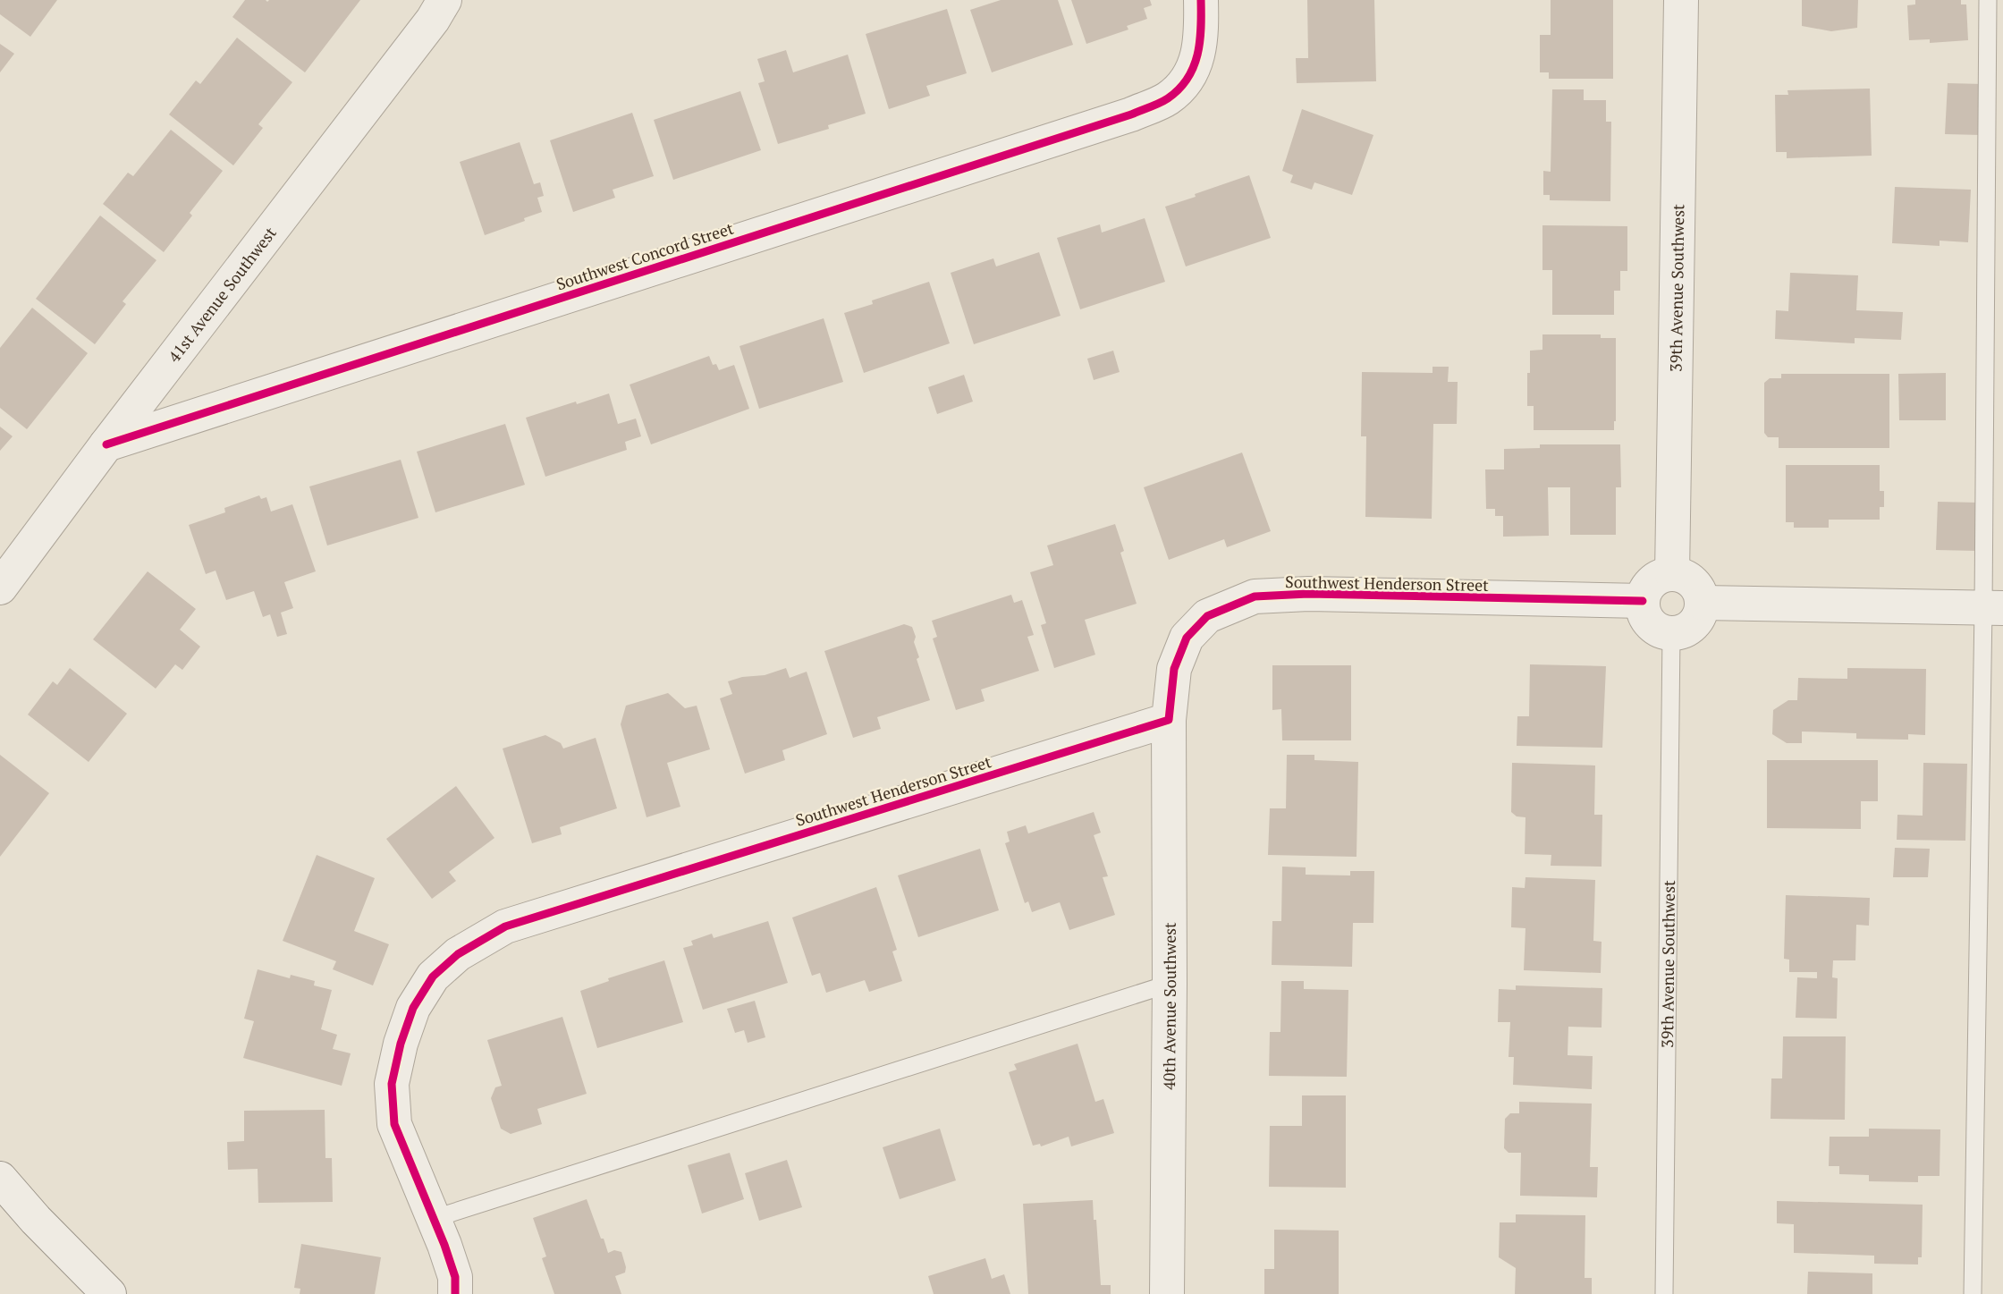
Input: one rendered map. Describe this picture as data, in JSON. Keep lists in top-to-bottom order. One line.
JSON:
{"streets":{"street":["Southwest Concord Street","39th Avenue Southwest","41st Avenue Southwest","Southwest Henderson Street","40th Avenue Southwest"]},"crossings":[["Southwest Concord Street","41st Avenue Southwest"],["39th Avenue Southwest","Southwest Henderson Street"],["Southwest Henderson Street","40th Avenue Southwest"]]}
